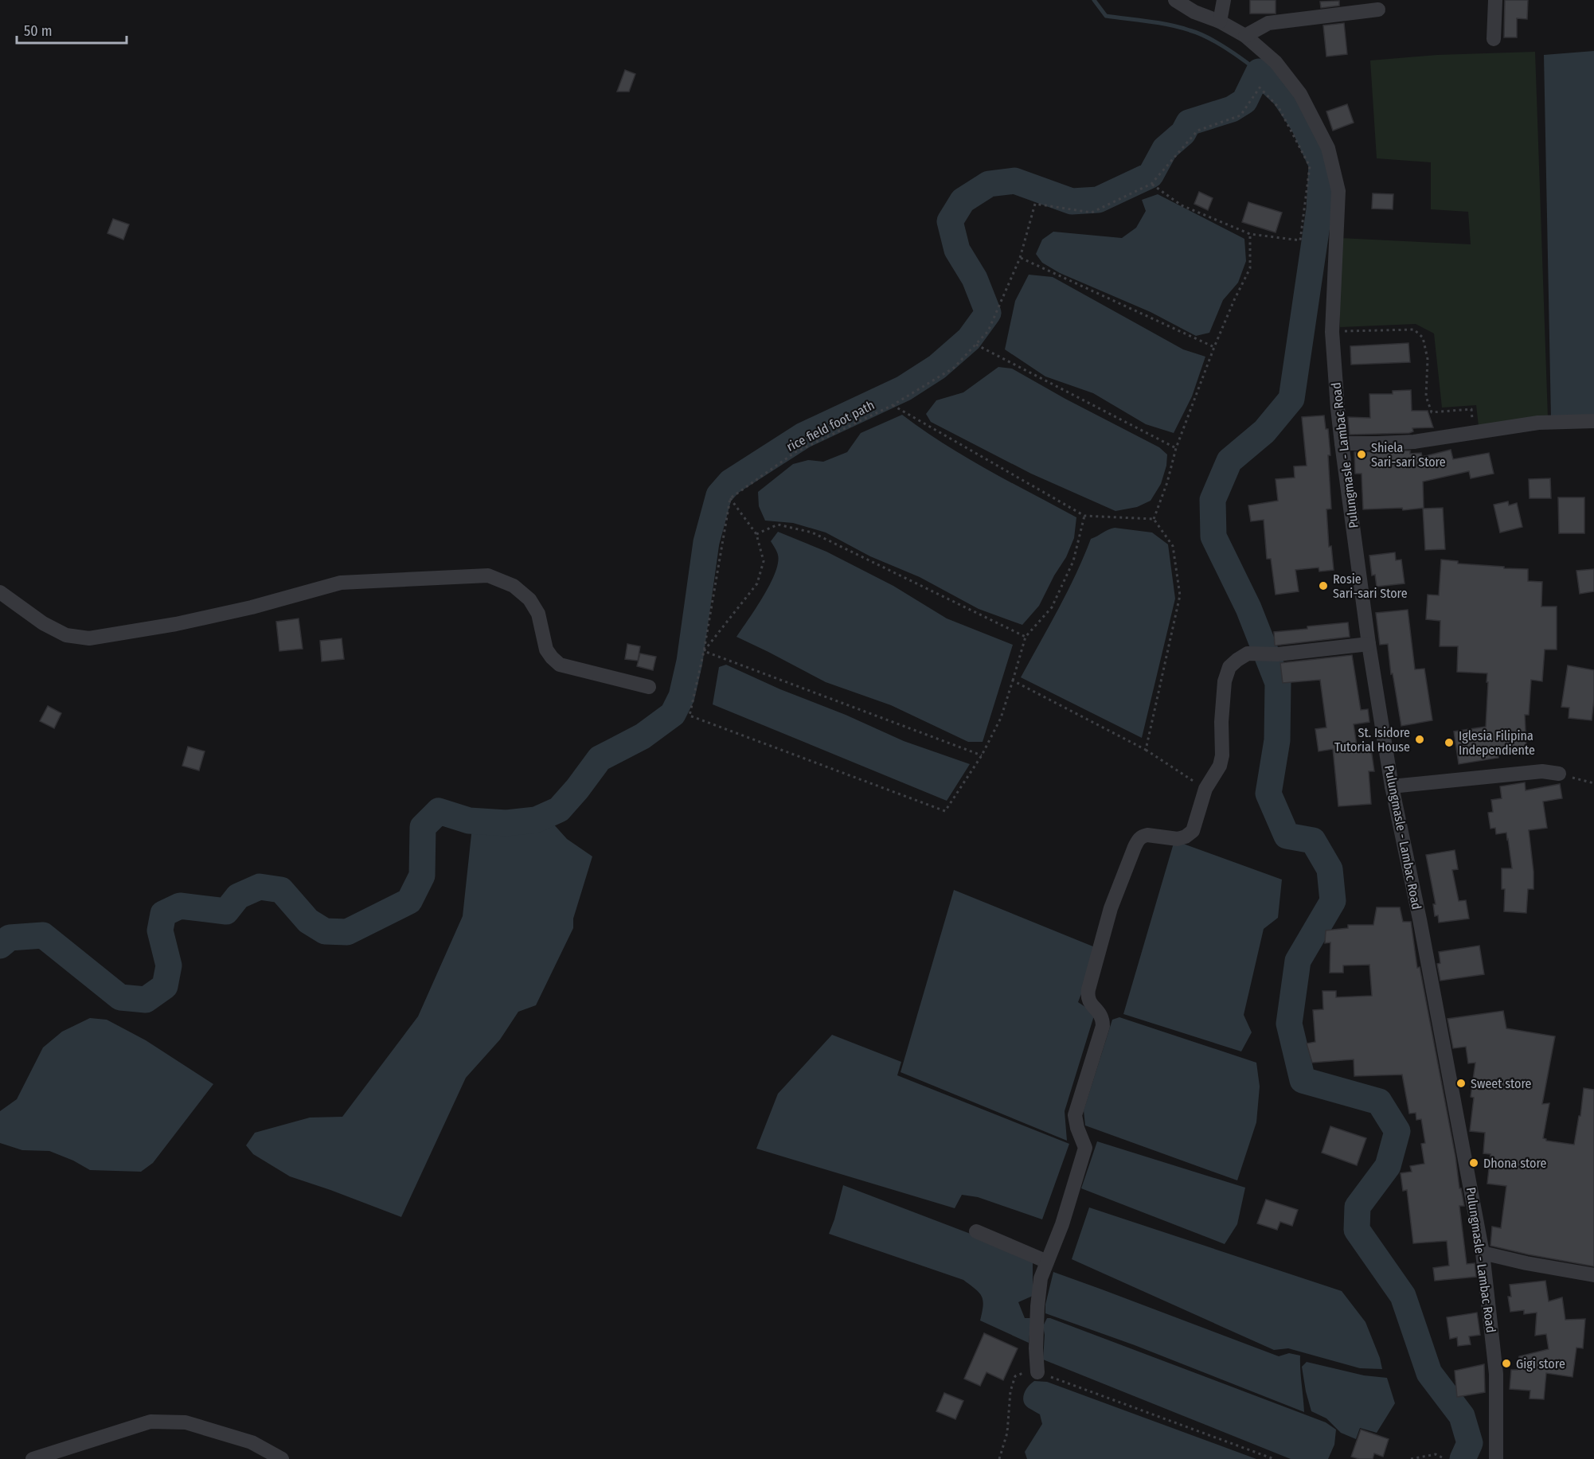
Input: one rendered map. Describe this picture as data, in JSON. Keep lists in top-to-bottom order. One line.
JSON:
{"streets":{"street":["Pulungmasle - Lambac Road"],"path":["rice field foot path"]},"places":["Shiela Sari-sari Store","Rosie Sari-sari Store","St. Isidore Tutorial House","Iglesia Filipina Independiente","Sweet store","Dhona store","Gigi store"],"scale_bar":"50 m"}
